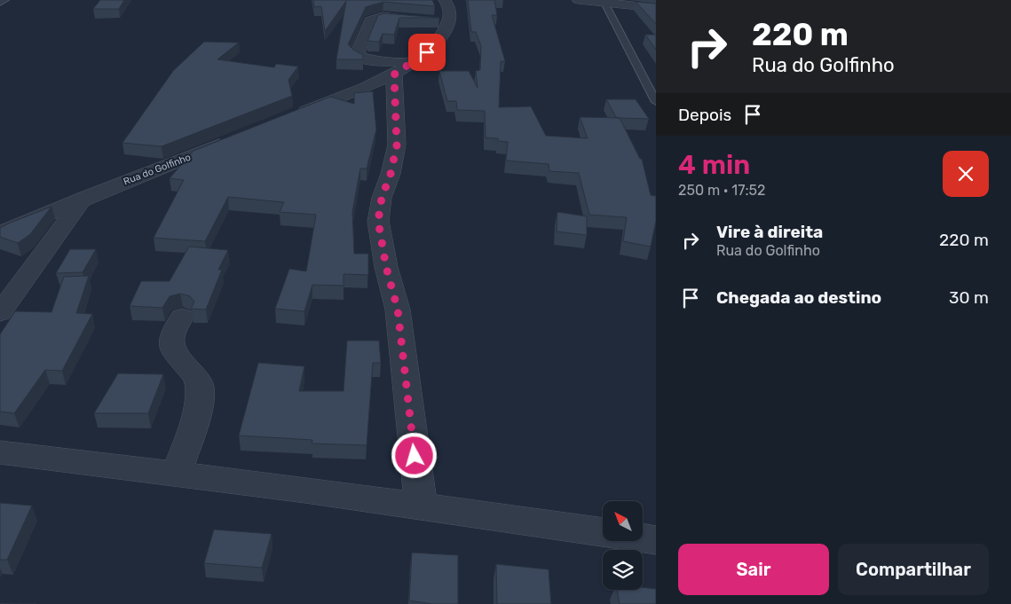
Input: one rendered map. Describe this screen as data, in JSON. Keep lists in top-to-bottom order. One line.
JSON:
{"streets":{"street":["Rua do Golfinho"]},"north":"top left","page":{"turn":["220 m","Rua do Golfinho"],"then":"Depois","heading":["4 min","250 m · 17:52"],"list":[{"name":"Vire à direita","note":"Rua do Golfinho","value":"220 m"},{"name":"Chegada ao destino","value":"30 m"}],"buttons":["Sair","Compartilhar"]}}
